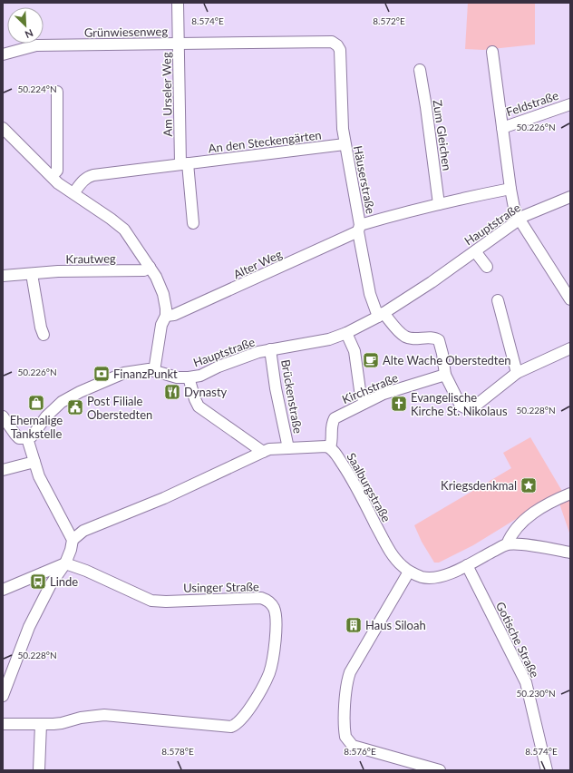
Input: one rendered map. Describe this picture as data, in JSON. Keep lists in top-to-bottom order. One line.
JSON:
{"streets":{"street":["Grünwiesenweg","Am Urseler Weg","Feldstraße","Zum Gleichen","An den Steckengärten","Häuserstraße","Hauptstraße","Krautweg","Alter Weg","Kirchstraße","Brückenstraße","Saalburgstraße","Usinger Straße","Gotische Straße"]},"crossings":[["Grünwiesenweg","Am Urseler Weg"],["Grünwiesenweg","Häuserstraße"],["Am Urseler Weg","An den Steckengärten"],["Feldstraße","Hauptstraße"],["Feldstraße","Alter Weg"],["Zum Gleichen","Alter Weg"],["An den Steckengärten","Häuserstraße"],["Häuserstraße","Hauptstraße"],["Häuserstraße","Alter Weg"],["Hauptstraße","Brückenstraße"],["Kirchstraße","Saalburgstraße"],["Brückenstraße","Saalburgstraße"],["Saalburgstraße","Gotische Straße"]],"places":{"cafe":["Alte Wache Oberstedten"],"bank":["FinanzPunkt"],"restaurant":["Dynasty"],"shop":["Ehemalige Tankstelle"],"church":["Evangelische Kirche St. Nikolaus"],"public building":["Post Filiale Oberstedten"],"place":["Kriegsdenkmal"],"bus stop":["Linde"],"building":["Haus Siloah"]},"north":"bottom right","coordinates":["8.574°E","8.572°E","50.224°N","50.226°N","50.228°N","50.230°N","8.578°E","8.576°E"]}
